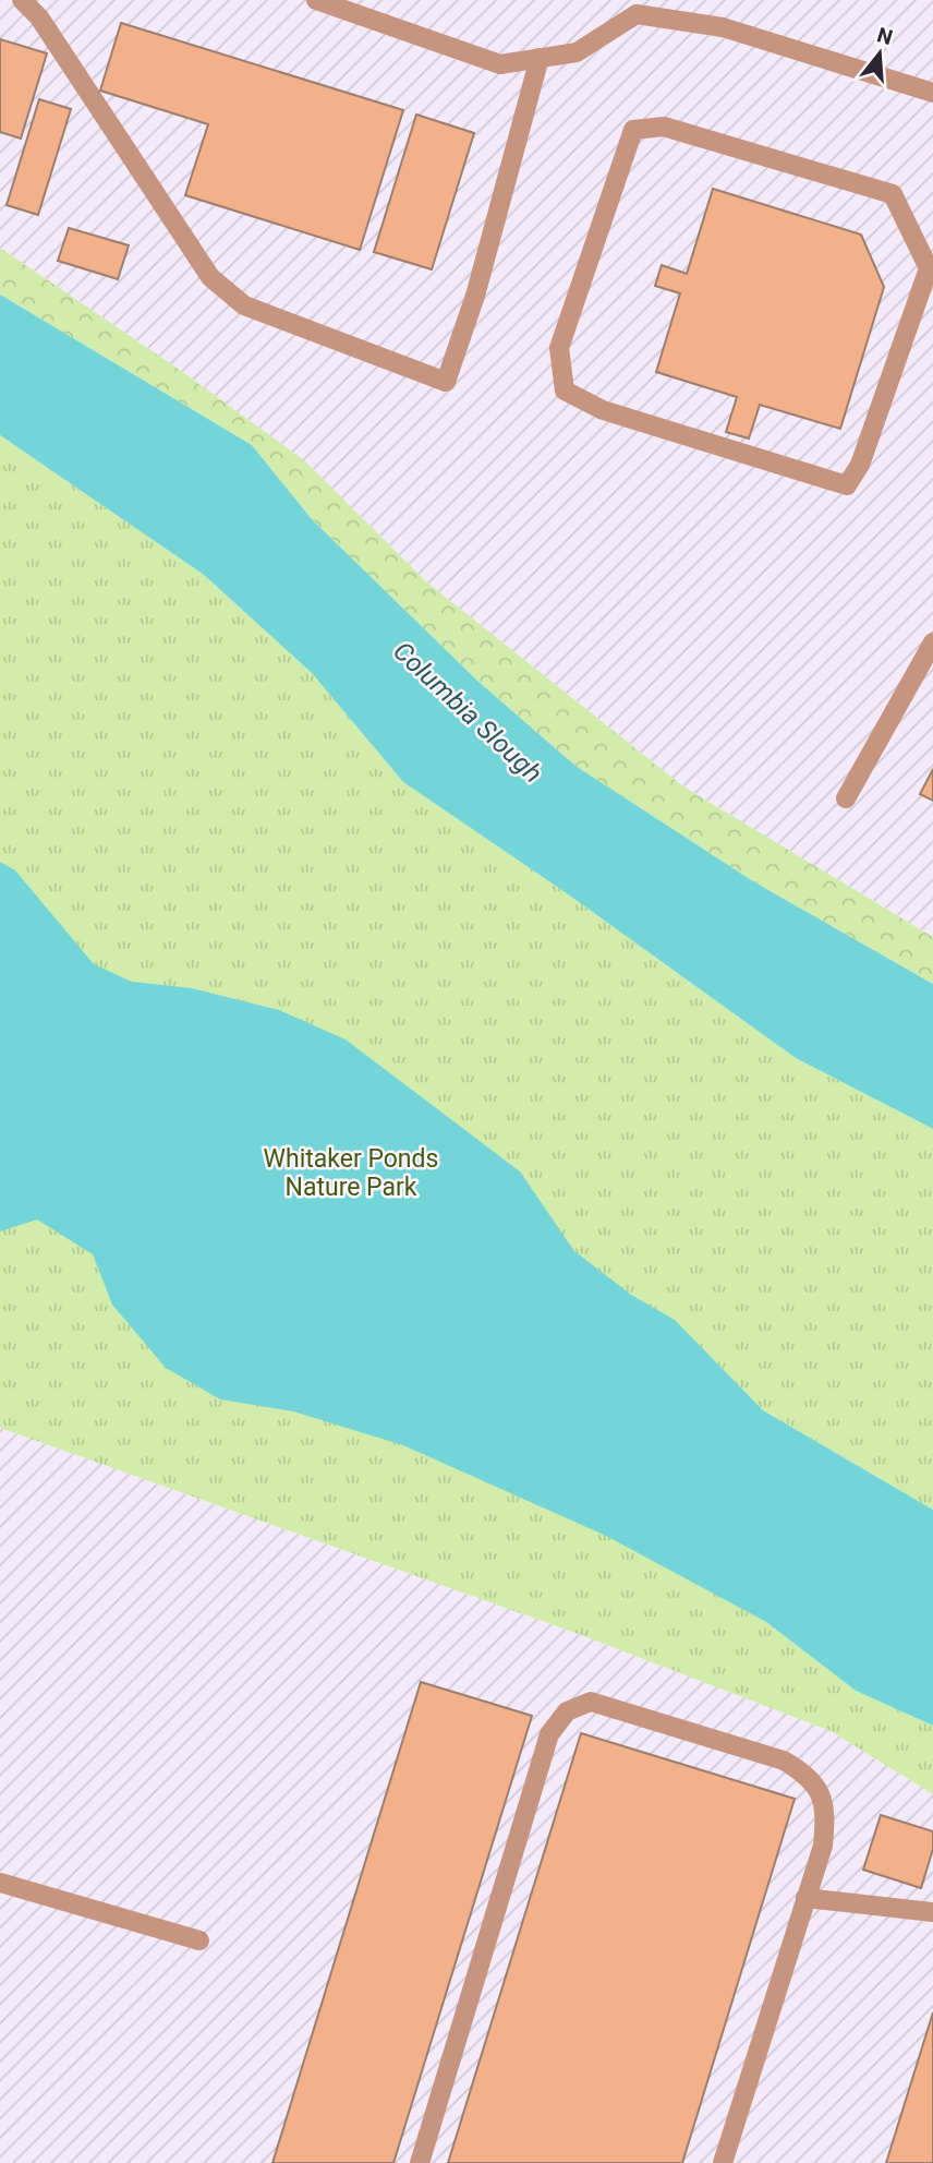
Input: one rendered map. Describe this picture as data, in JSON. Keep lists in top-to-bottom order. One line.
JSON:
{"water":["Columbia Slough"],"parks":["Whitaker Ponds Nature Park"],"north":"top"}
